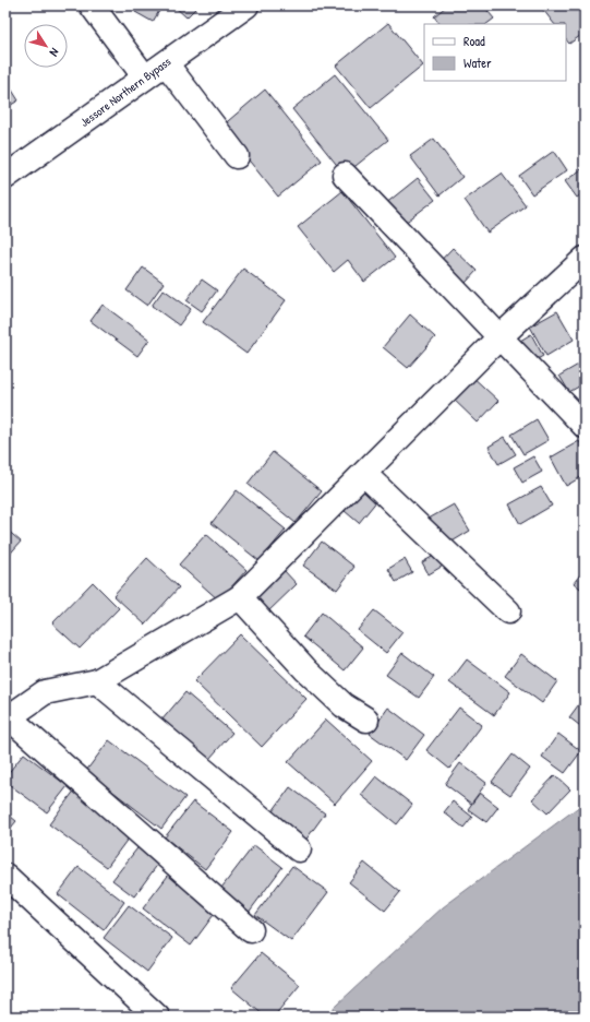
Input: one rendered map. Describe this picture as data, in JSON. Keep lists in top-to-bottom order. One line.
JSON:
{"streets":{"main road":["Jessore Northern Bypass"]},"legend":["Road","Water"],"north":"bottom right"}
